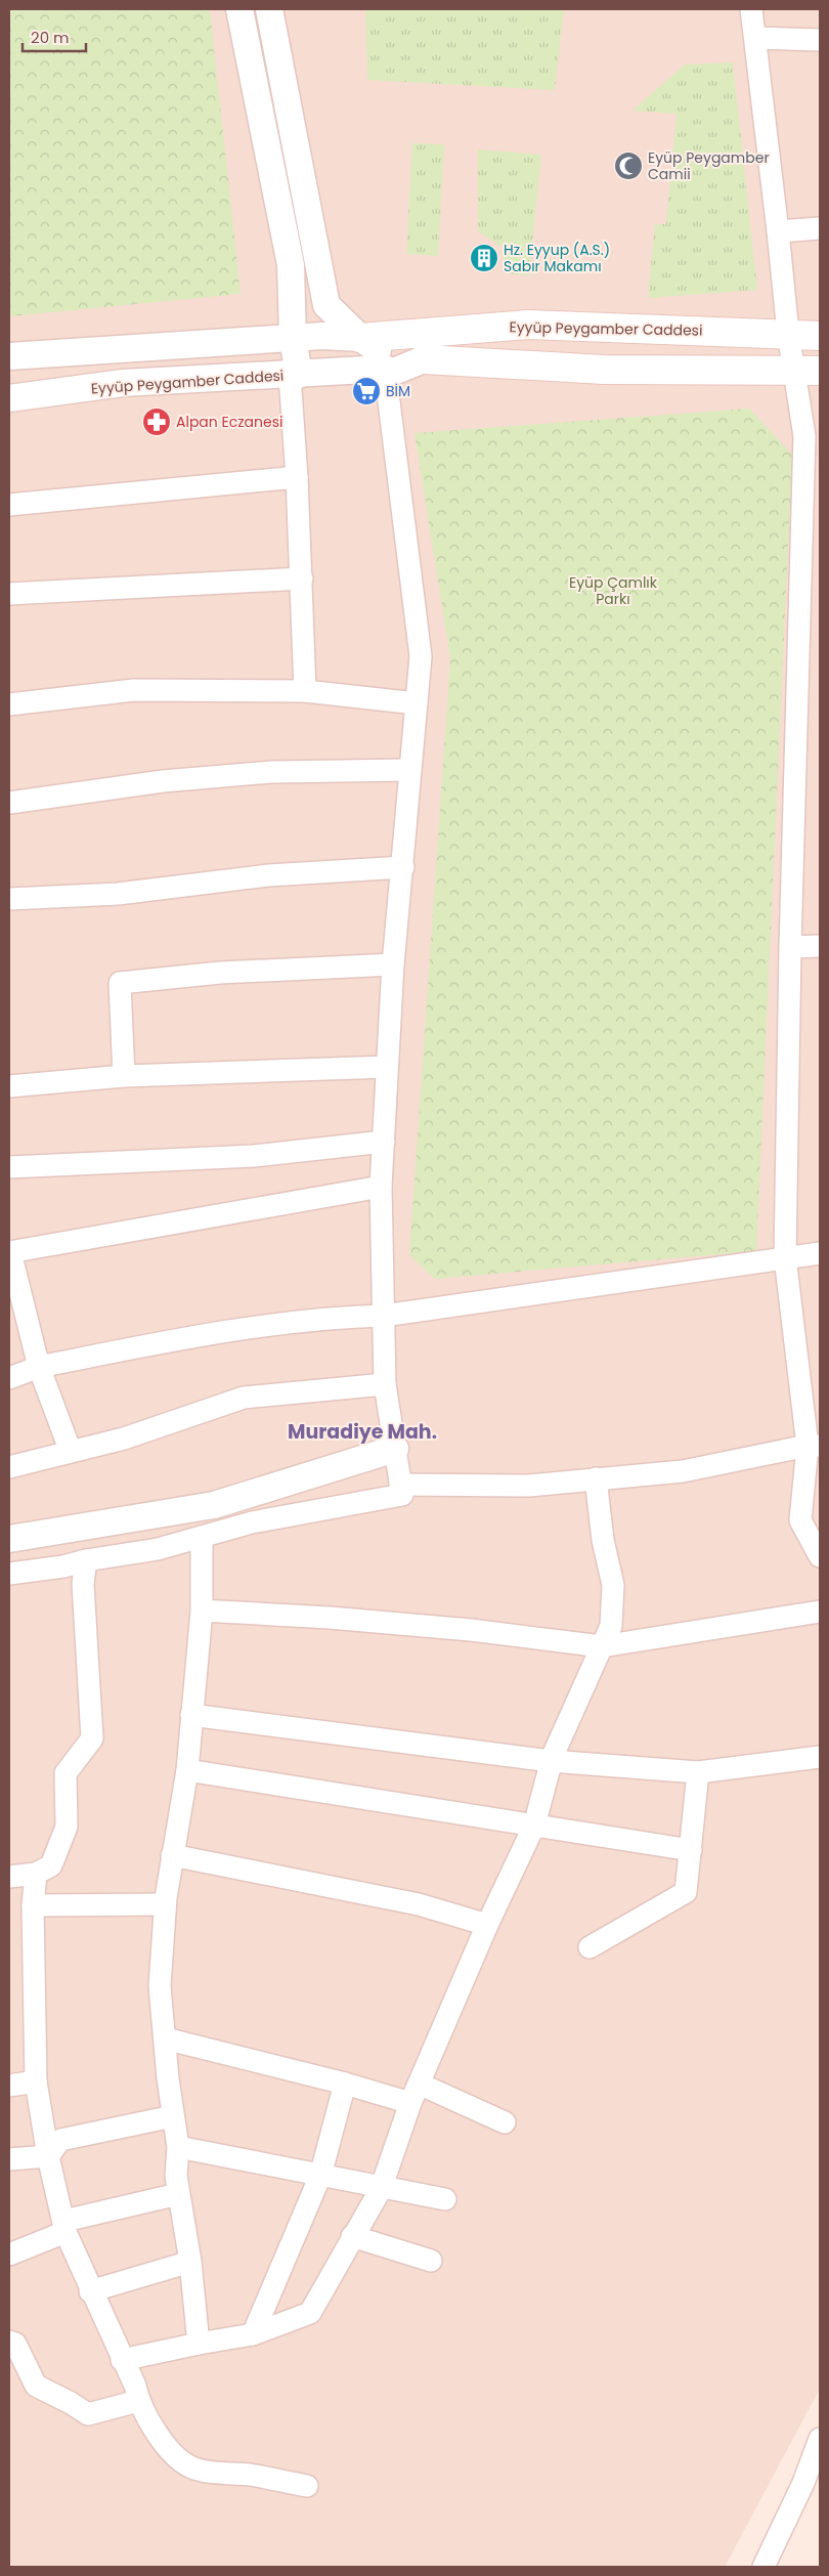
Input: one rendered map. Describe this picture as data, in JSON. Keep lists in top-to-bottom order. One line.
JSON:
{"streets":{"main road":["Eyyüp Peygamber Caddesi"]},"districts":["Muradiye Mah."],"parks":["Eyüp Çamlık Parkı"],"places":{"mosque":["Eyüp Peygamber Camii"],"building":["Hz. Eyyup (A.S.) Sabır Makamı"],"supermarket":["BİM"],"pharmacy":["Alpan Eczanesi"]},"scale_bar":"20 m"}
